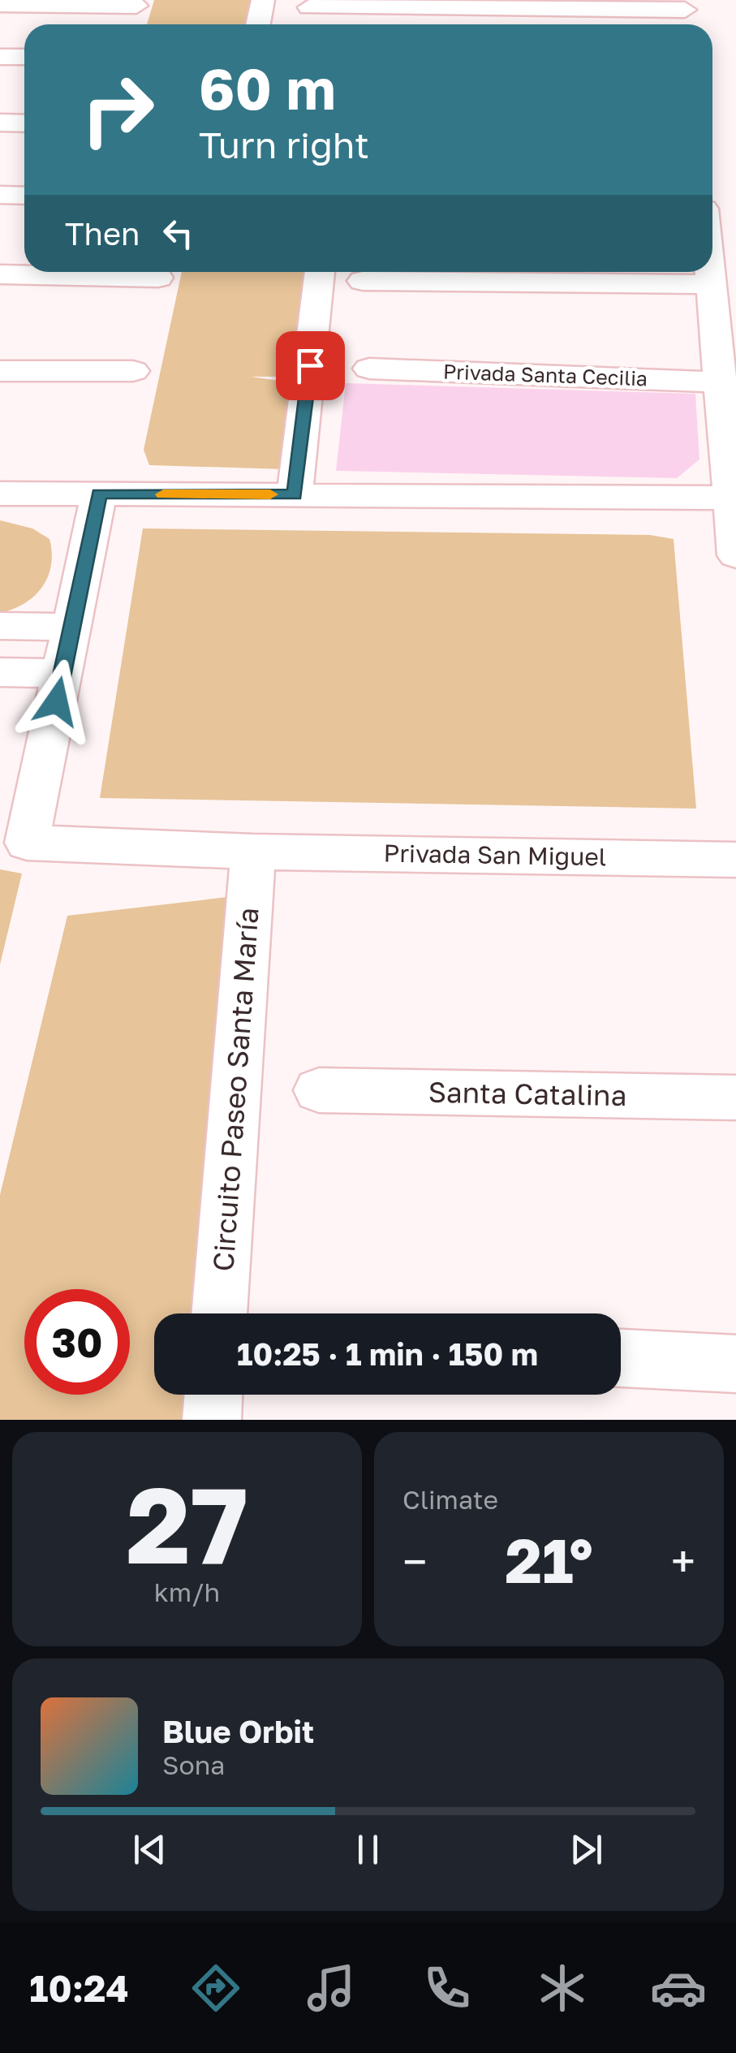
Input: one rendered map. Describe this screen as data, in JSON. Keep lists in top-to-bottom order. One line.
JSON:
{"streets":{"street":["Privada Santa Cecilia","Privada San Miguel","Circuito Paseo Santa María","Santa Catalina"]},"crossings":[["Privada San Miguel","Circuito Paseo Santa María"]],"page":{"turn":["60 m","Turn right"],"then":"Then","limit":"30","trip":"10:25 · 1 min · 150 m","tile":[["27","km/h"],"Climate"],"heat":["−","21°","+"],"song":["Blue Orbit","Sona"],"tabs":"10:24"}}
